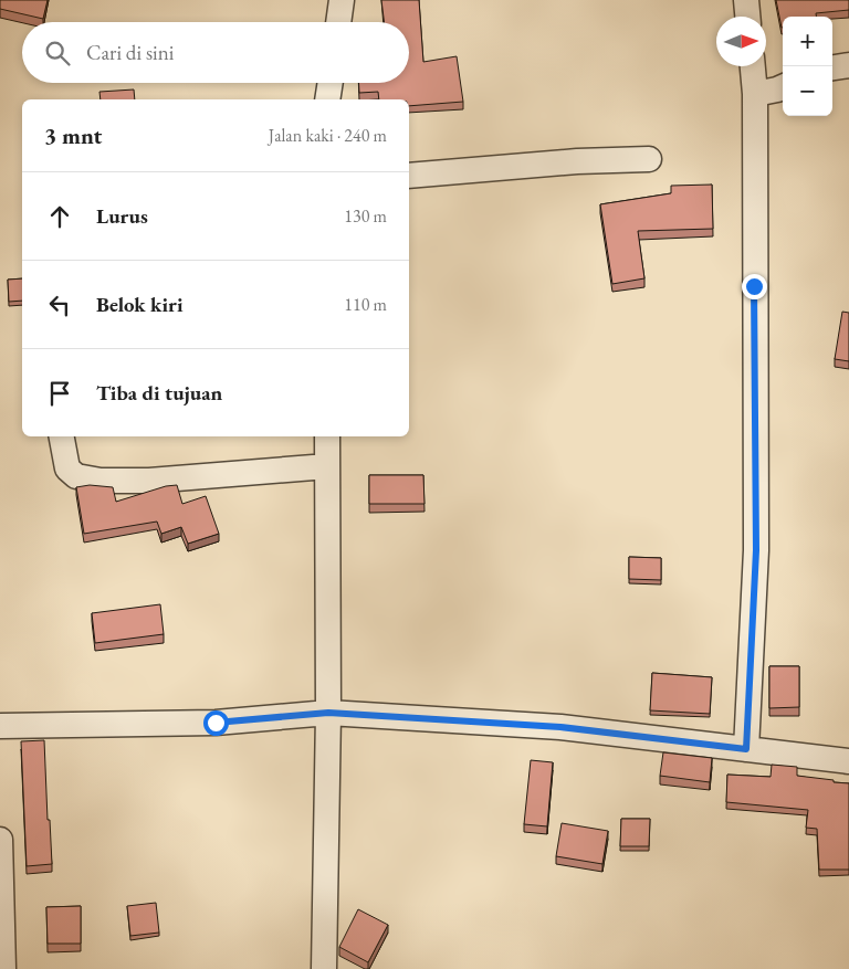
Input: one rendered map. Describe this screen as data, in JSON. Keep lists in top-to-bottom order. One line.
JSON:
{"north":"right","page":{"map_buttons":["+","−"],"search":"Cari di sini","heading":["3 mnt","Jalan kaki · 240 m"],"list":[["Lurus","130 m"],["Belok kiri","110 m"],"Tiba di tujuan"]}}
